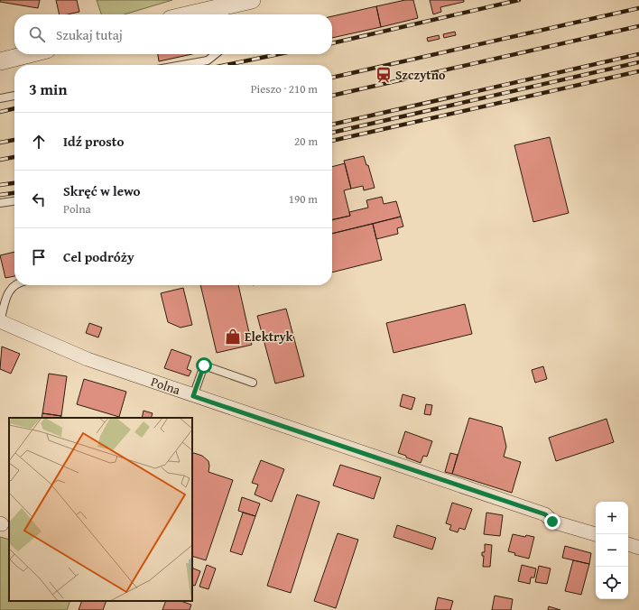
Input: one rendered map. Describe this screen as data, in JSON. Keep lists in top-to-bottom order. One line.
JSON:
{"streets":{"street":["Polna"]},"places":{"station":["Szczytno"],"shop":["Elektryk"]},"page":{"search":"Szukaj tutaj","heading":["3 min","Pieszo · 210 m"],"list":[["Idź prosto","20 m"],["Skręć w lewo","Polna","190 m"],"Cel podróży"],"map_buttons":["+","−"]}}
